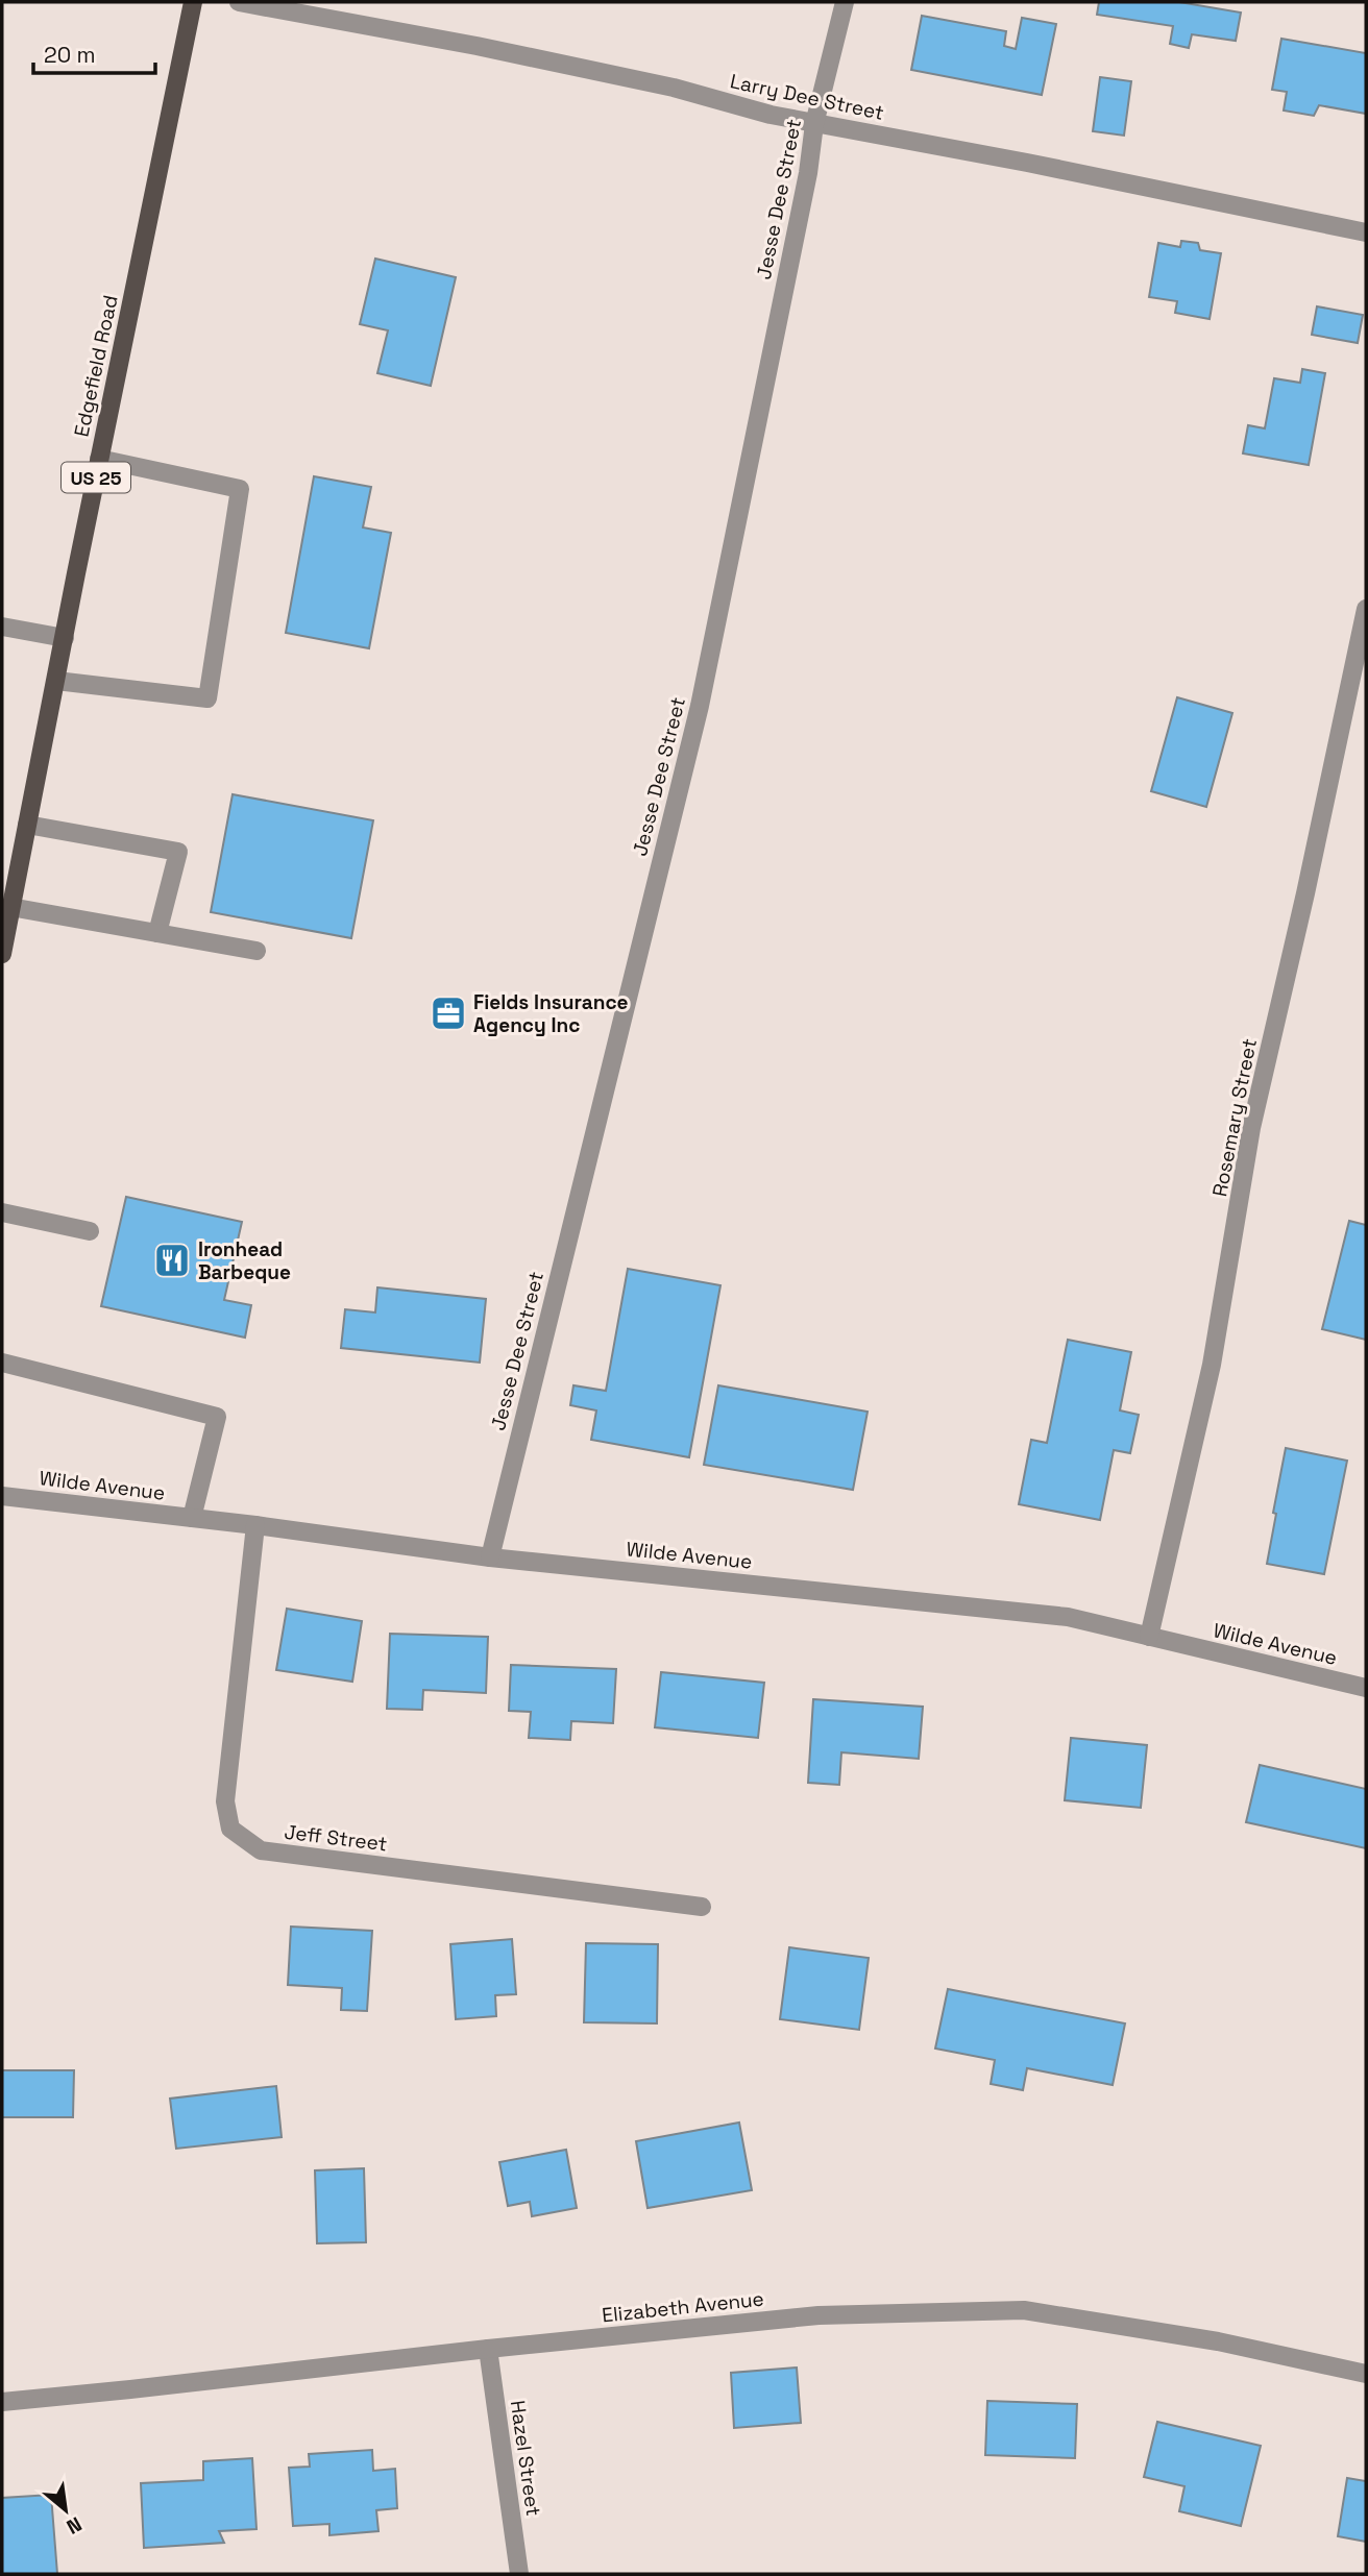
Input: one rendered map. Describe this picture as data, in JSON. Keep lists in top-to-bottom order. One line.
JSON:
{"streets":{"main road":["Edgefield Road","US 25"],"street":["Larry Dee Street","Jesse Dee Street","Rosemary Street","Wilde Avenue","Jeff Street","Elizabeth Avenue","Hazel Street"]},"crossings":[["Larry Dee Street","Jesse Dee Street"],["Jesse Dee Street","Wilde Avenue"],["Rosemary Street","Wilde Avenue"],["Wilde Avenue","Jeff Street"],["Elizabeth Avenue","Hazel Street"]],"places":{"office":["Fields Insurance Agency Inc"],"restaurant":["Ironhead Barbeque"]},"scale_bar":"20 m","north":"bottom right"}
